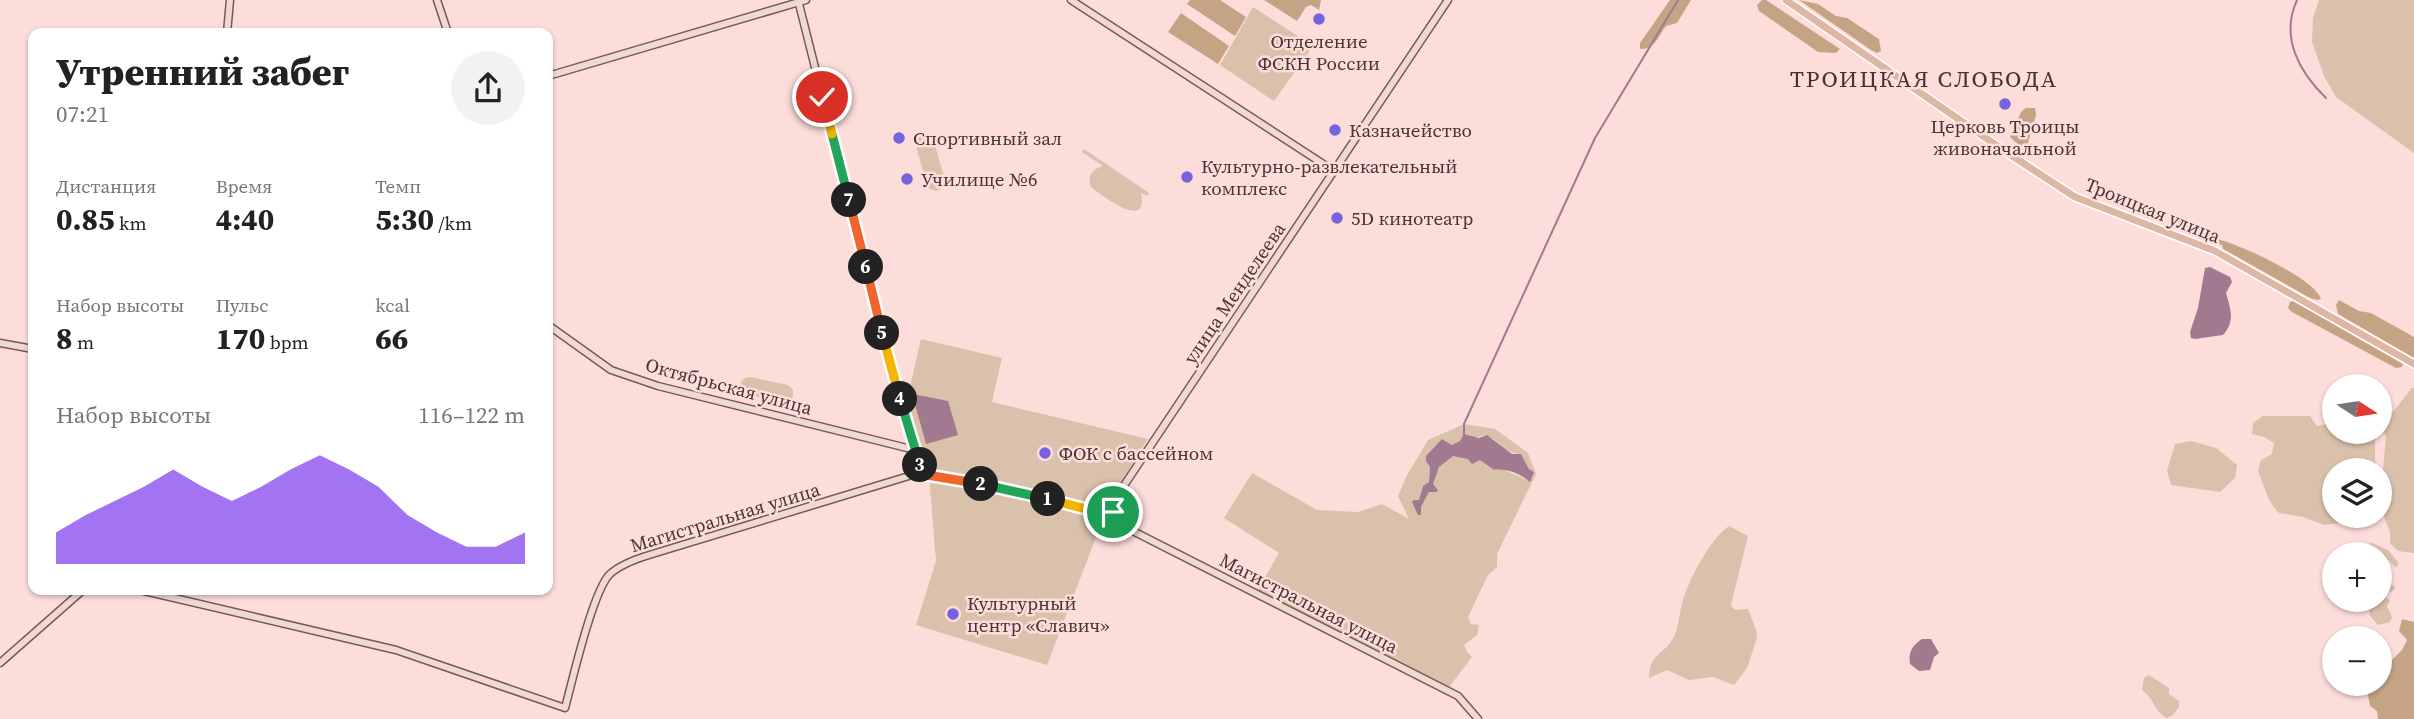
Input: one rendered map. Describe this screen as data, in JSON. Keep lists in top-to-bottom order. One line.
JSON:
{"streets":{"main road":["Троицкая улица","улица Менделеева","Октябрьская улица","Магистральная улица"]},"districts":["ТРОИЦКАЯ СЛОБОДА"],"places":["Отделение ФСКН России","Церковь Троицы живоначальной","Казначейство","Спортивный зал","Культурно-развлекательный комплекс","Училище №6","5D кинотеатр","ФОК с бассейном","Культурный центр «Славич»"],"north":"right","page":{"heading":["Утренний забег","07:21"],"stats":[["Дистанция","0.85 km"],["Время","4:40"],["Темп","5:30 /km"],["Набор высоты","8 m"],["Пульс","170 bpm"],["kcal","66"]],"pins":["7","6","5","4","3","2","1"],"map_buttons":["+","−"],"chart":["Набор высоты","116–122 m"]}}
